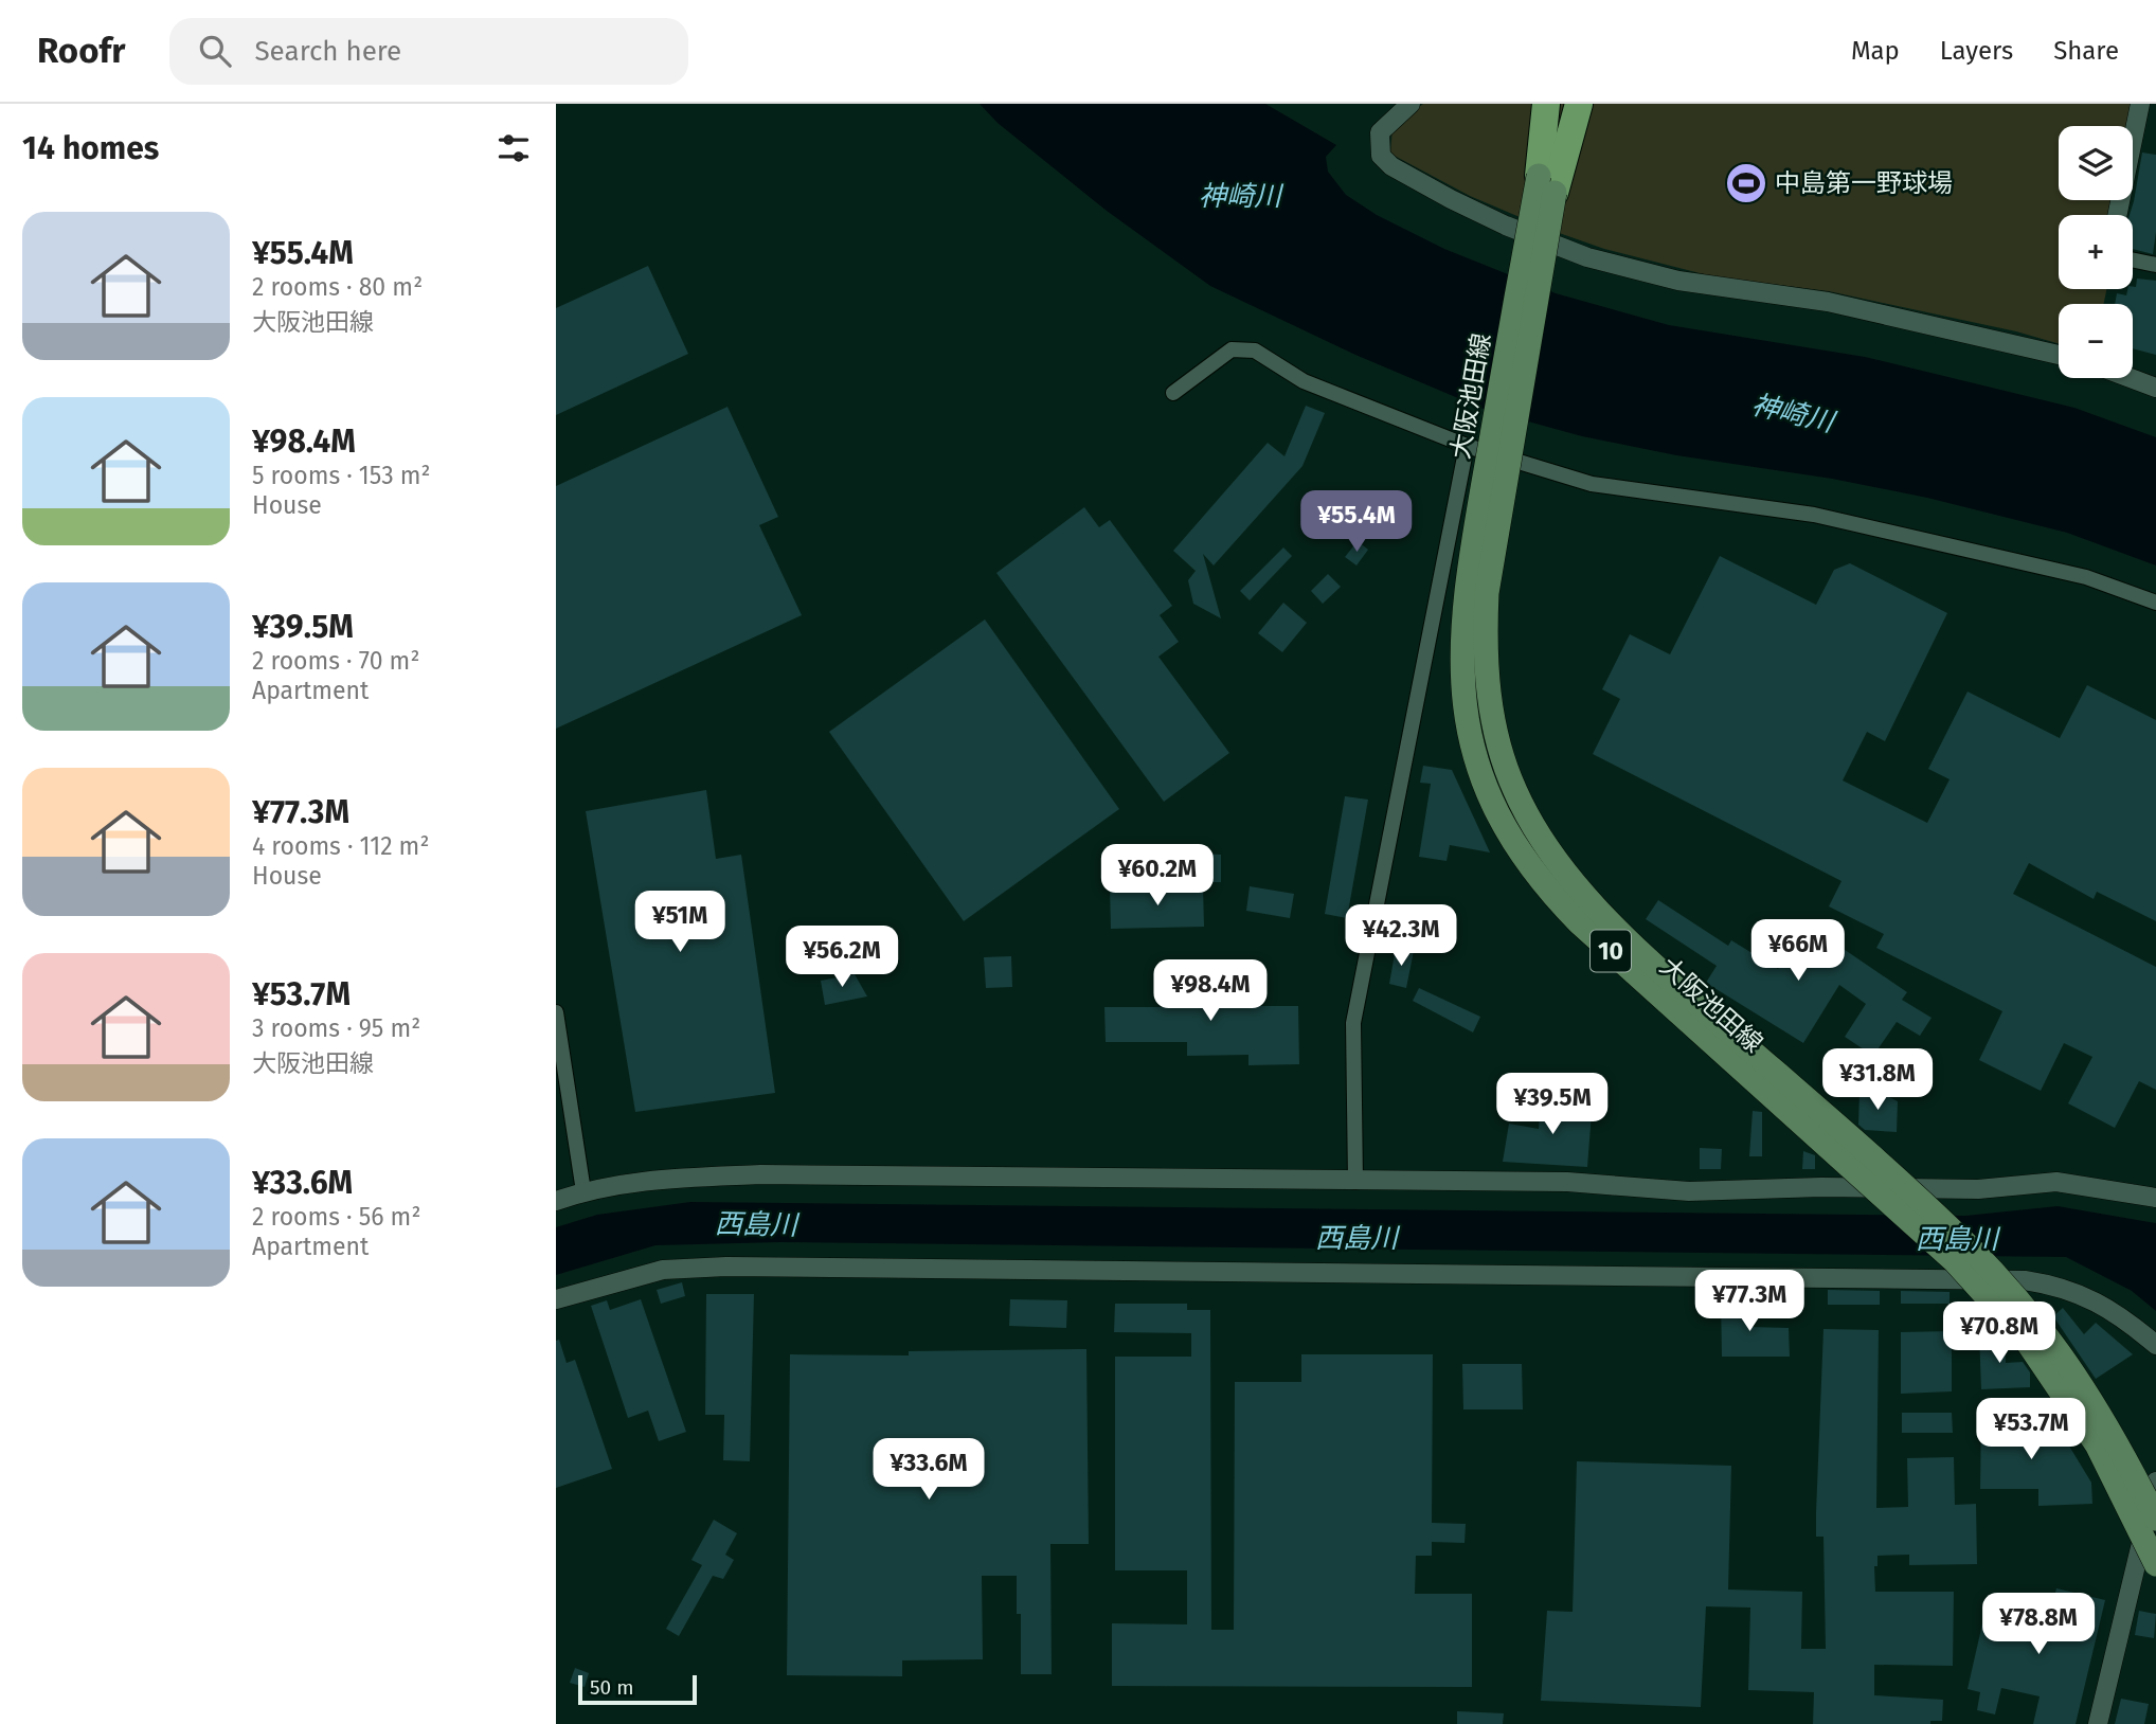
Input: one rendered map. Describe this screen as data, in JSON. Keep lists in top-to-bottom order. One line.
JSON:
{"streets":{"main road":["大阪池田線","10"]},"water":["神崎川","西島川"],"places":{"sports":["中島第一野球場"]},"scale_bar":"50 m","page":{"header":"Roofr","search":"Search here","nav":["Map","Layers","Share"],"heading":"14 homes","map_buttons":["+","−"],"list":[{"name":"¥55.4M","note":"2 rooms · 80 m² · 大阪池田線"},{"name":"¥98.4M","note":"5 rooms · 153 m² · House"},{"name":"¥39.5M","note":"2 rooms · 70 m² · Apartment"},{"name":"¥77.3M","note":"4 rooms · 112 m² · House"},{"name":"¥53.7M","note":"3 rooms · 95 m² · 大阪池田線"},{"name":"¥33.6M","note":"2 rooms · 56 m² · Apartment"}],"price":["¥55.4M","¥60.2M","¥51M","¥42.3M","¥66M","¥56.2M","¥98.4M","¥31.8M","¥39.5M","¥77.3M","¥70.8M","¥53.7M","¥33.6M","¥78.8M"],"scale":"50 m"}}
